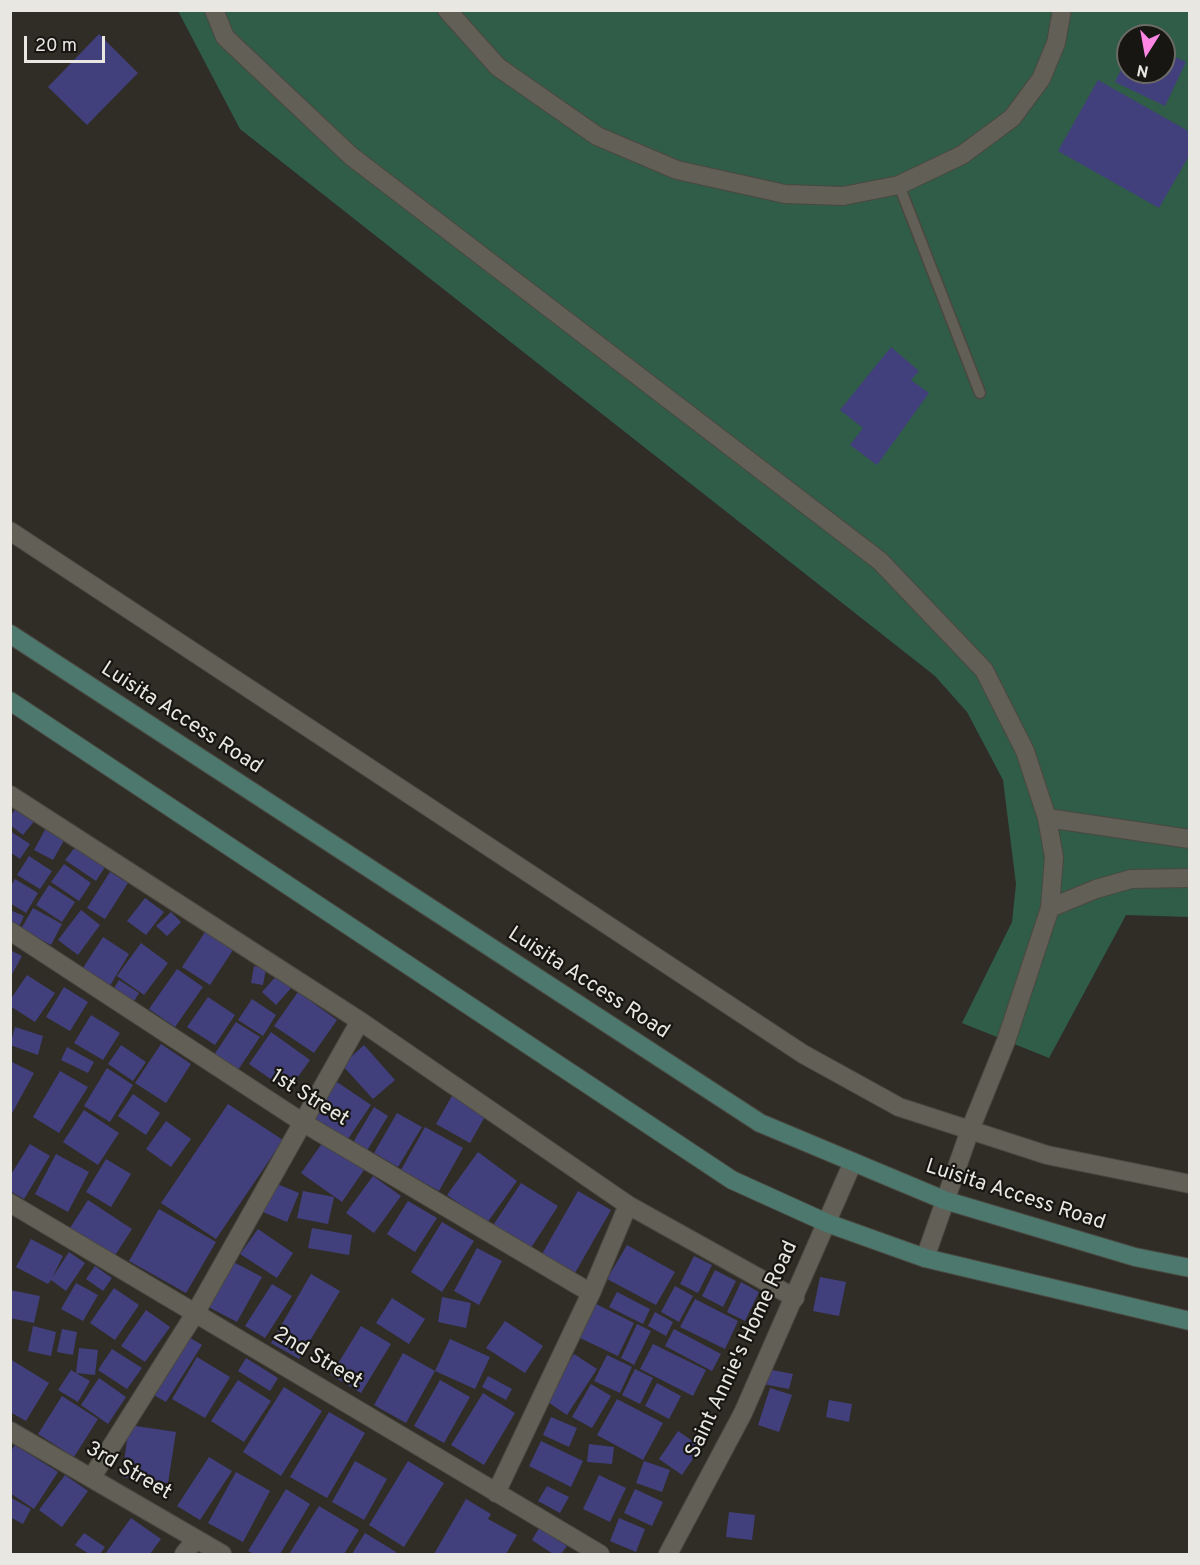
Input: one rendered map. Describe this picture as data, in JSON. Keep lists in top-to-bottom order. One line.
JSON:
{"streets":{"main road":["Luisita Access Road"],"street":["1st Street","Saint Annie's Home Road","2nd Street","3rd Street"]},"crossings":[["Luisita Access Road","Saint Annie's Home Road"]],"scale_bar":"20 m","north":"bottom"}
